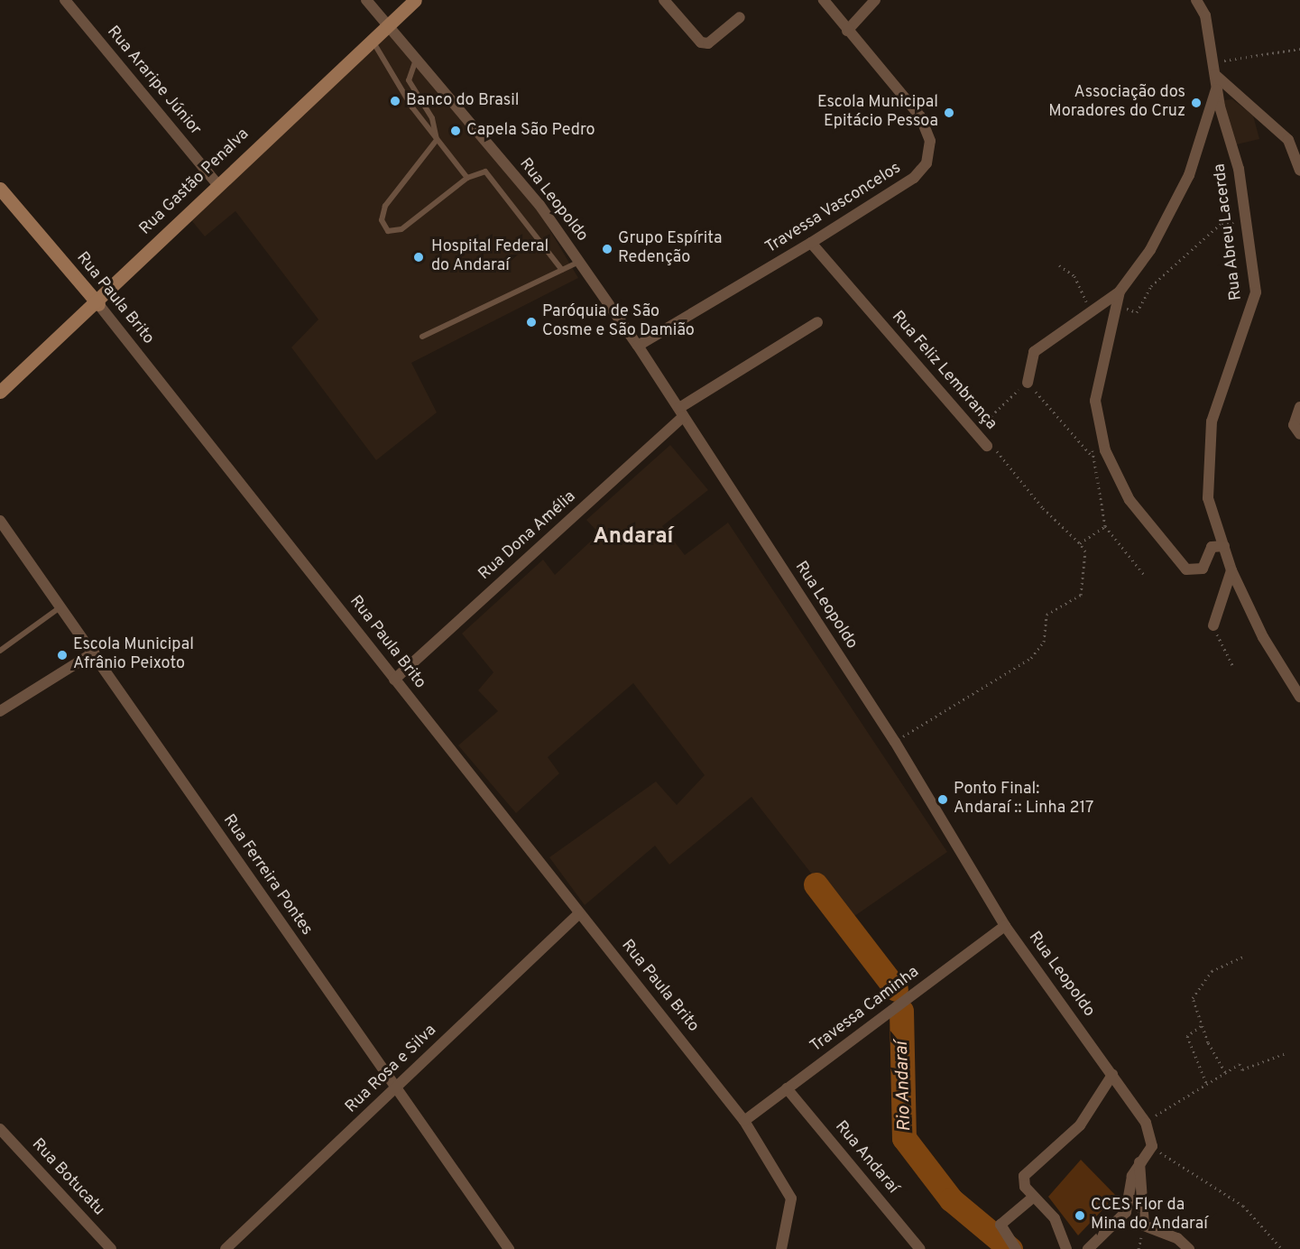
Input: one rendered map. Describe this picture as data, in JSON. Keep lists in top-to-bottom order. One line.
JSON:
{"streets":{"street":["Rua Araripe Júnior","Rua Gastão Penalva","Rua Leopoldo","Travessa Vasconcelos","Rua Abreu Lacerda","Rua Paula Brito","Rua Feliz Lembrança","Rua Dona Amélia","Rua Ferreira Pontes","Travessa Caminha","Rua Rosa e Silva","Rua Andaraí","Rua Botucatu"]},"crossings":[["Rua Araripe Júnior","Rua Gastão Penalva"],["Rua Gastão Penalva","Rua Leopoldo"],["Rua Gastão Penalva","Rua Paula Brito"],["Rua Leopoldo","Travessa Vasconcelos"],["Rua Leopoldo","Rua Dona Amélia"],["Rua Leopoldo","Travessa Caminha"],["Travessa Vasconcelos","Rua Feliz Lembrança"],["Rua Paula Brito","Rua Dona Amélia"],["Rua Paula Brito","Travessa Caminha"],["Rua Paula Brito","Rua Rosa e Silva"],["Rua Ferreira Pontes","Rua Rosa e Silva"],["Travessa Caminha","Rua Andaraí"]],"districts":["Andaraí"],"water":["Rio Andaraí"],"places":["Banco do Brasil","Associação dos Moradores do Cruz","Escola Municipal Epitácio Pessoa","Capela São Pedro","Grupo Espírita Redenção","Hospital Federal do Andaraí","Paróquia de São Cosme e São Damião","Escola Municipal Afrânio Peixoto","Ponto Final: Andaraí :: Linha 217","CCES Flor da Mina do Andaraí"]}
